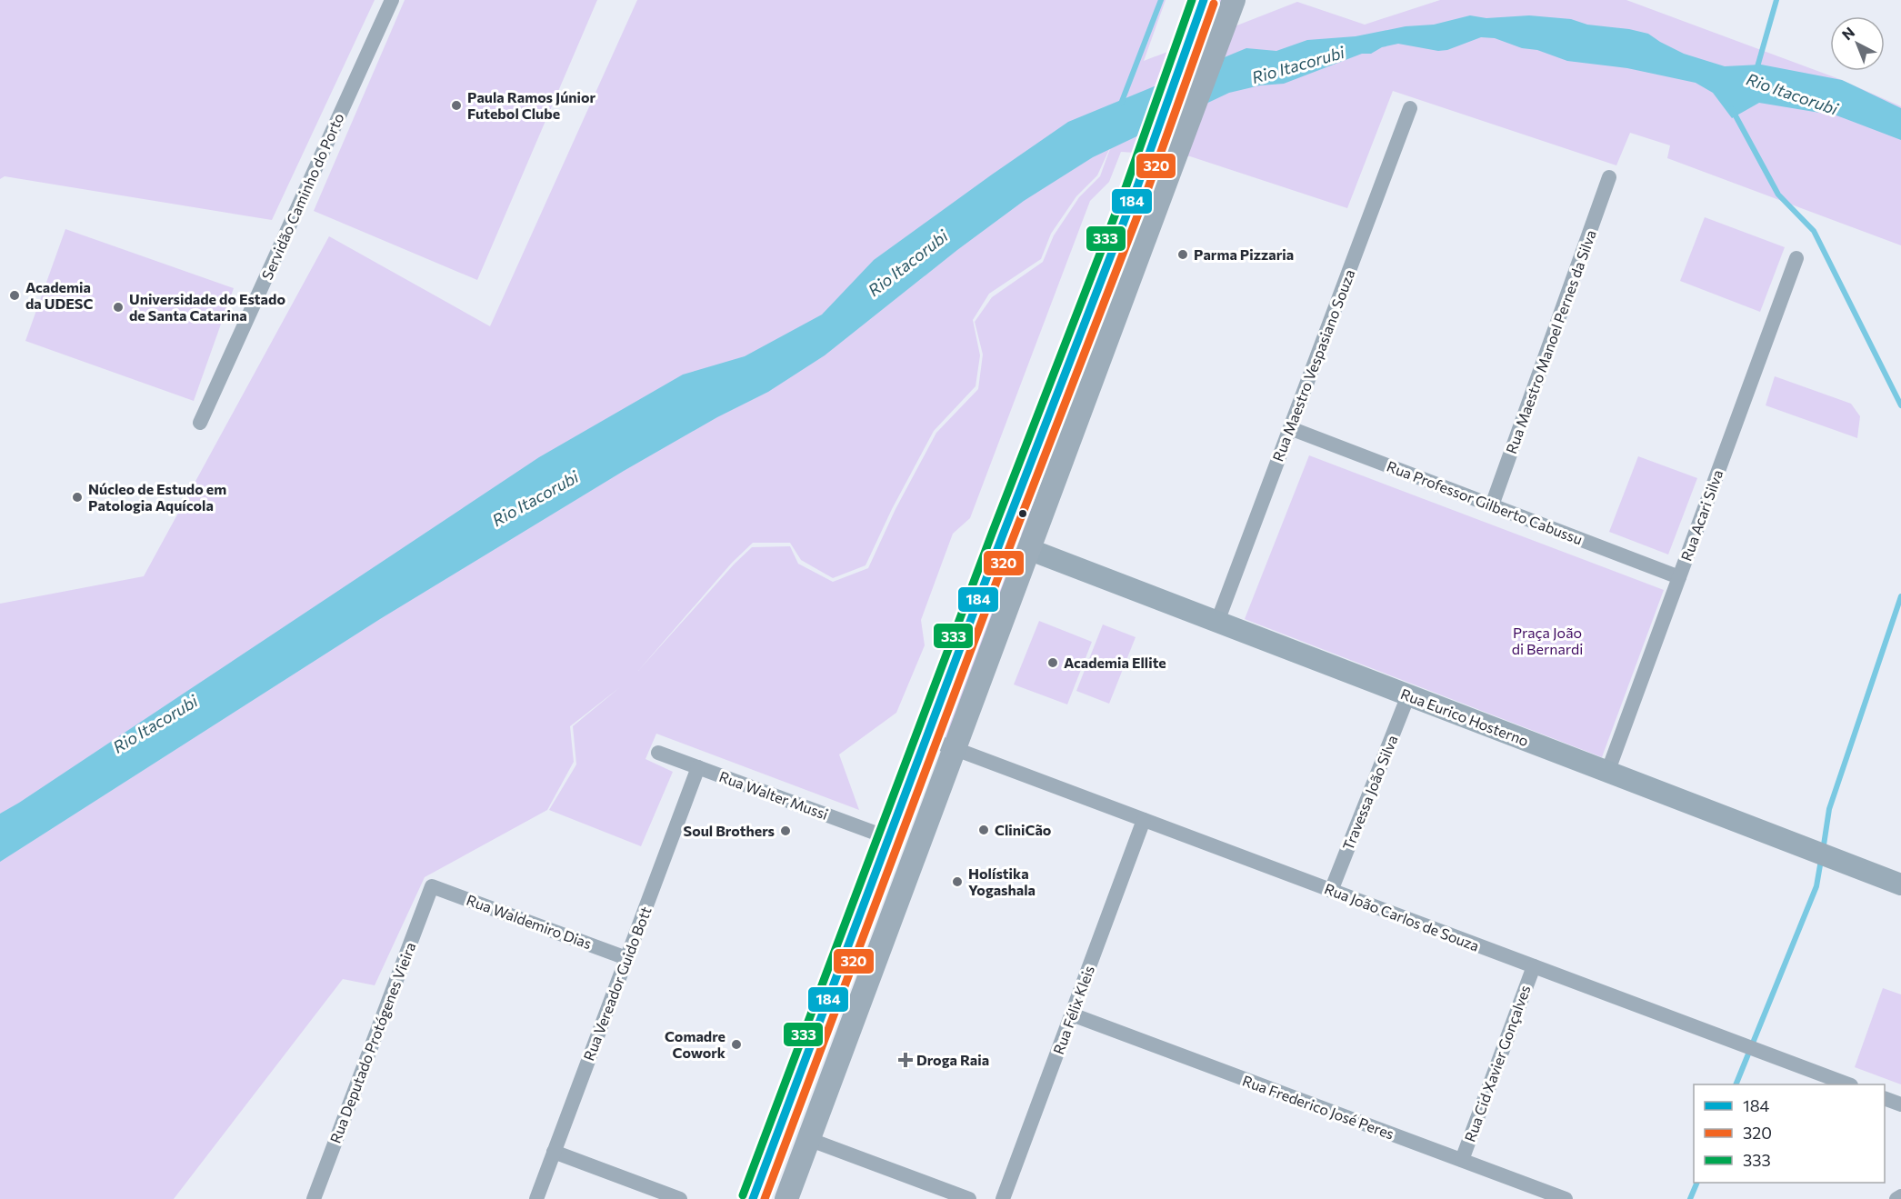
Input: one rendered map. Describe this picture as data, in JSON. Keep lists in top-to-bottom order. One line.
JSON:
{"streets":{"street":["Servidão Caminho do Porto","Rua Maestro Manoel Pernes da Silva","Rua Maestro Vespasiano Souza","Rua Professor Gilberto Cabussu","Rua Acari Silva","Rua Eurico Hosterno","Travessa João Silva","Rua Walter Mussi","Rua João Carlos de Souza","Rua Waldemiro Dias","Rua Vereador Guido Bott","Rua Félix Kleis","Rua Deputado Protógenes Vieira","Rua Cid Xavier Gonçalves","Rua Frederico José Peres"]},"crossings":[["Rua Maestro Manoel Pernes da Silva","Rua Professor Gilberto Cabussu"],["Rua Maestro Vespasiano Souza","Rua Professor Gilberto Cabussu"],["Rua Maestro Vespasiano Souza","Rua Eurico Hosterno"],["Rua Professor Gilberto Cabussu","Rua Acari Silva"],["Rua Acari Silva","Rua Eurico Hosterno"],["Rua Eurico Hosterno","Travessa João Silva"],["Travessa João Silva","Rua João Carlos de Souza"],["Rua Walter Mussi","Rua Vereador Guido Bott"],["Rua João Carlos de Souza","Rua Félix Kleis"],["Rua João Carlos de Souza","Rua Cid Xavier Gonçalves"],["Rua Waldemiro Dias","Rua Vereador Guido Bott"],["Rua Waldemiro Dias","Rua Deputado Protógenes Vieira"],["Rua Félix Kleis","Rua Frederico José Peres"],["Rua Cid Xavier Gonçalves","Rua Frederico José Peres"]],"water":["Rio Itacorubi"],"parks":["Praça João di Bernardi"],"places":{"other":["Paula Ramos Júnior Futebol Clube","Parma Pizzaria","Academia da UDESC","Universidade do Estado de Santa Catarina","Núcleo de Estudo em Patologia Aquícola","Academia Ellite","CliniCão","Soul Brothers","Holístika Yogashala","Comadre Cowork"],"health":["Droga Raia"]},"lines":["transit line 184","transit line 333","transit line 320"],"legend":["184","320","333"],"north":"top left"}
